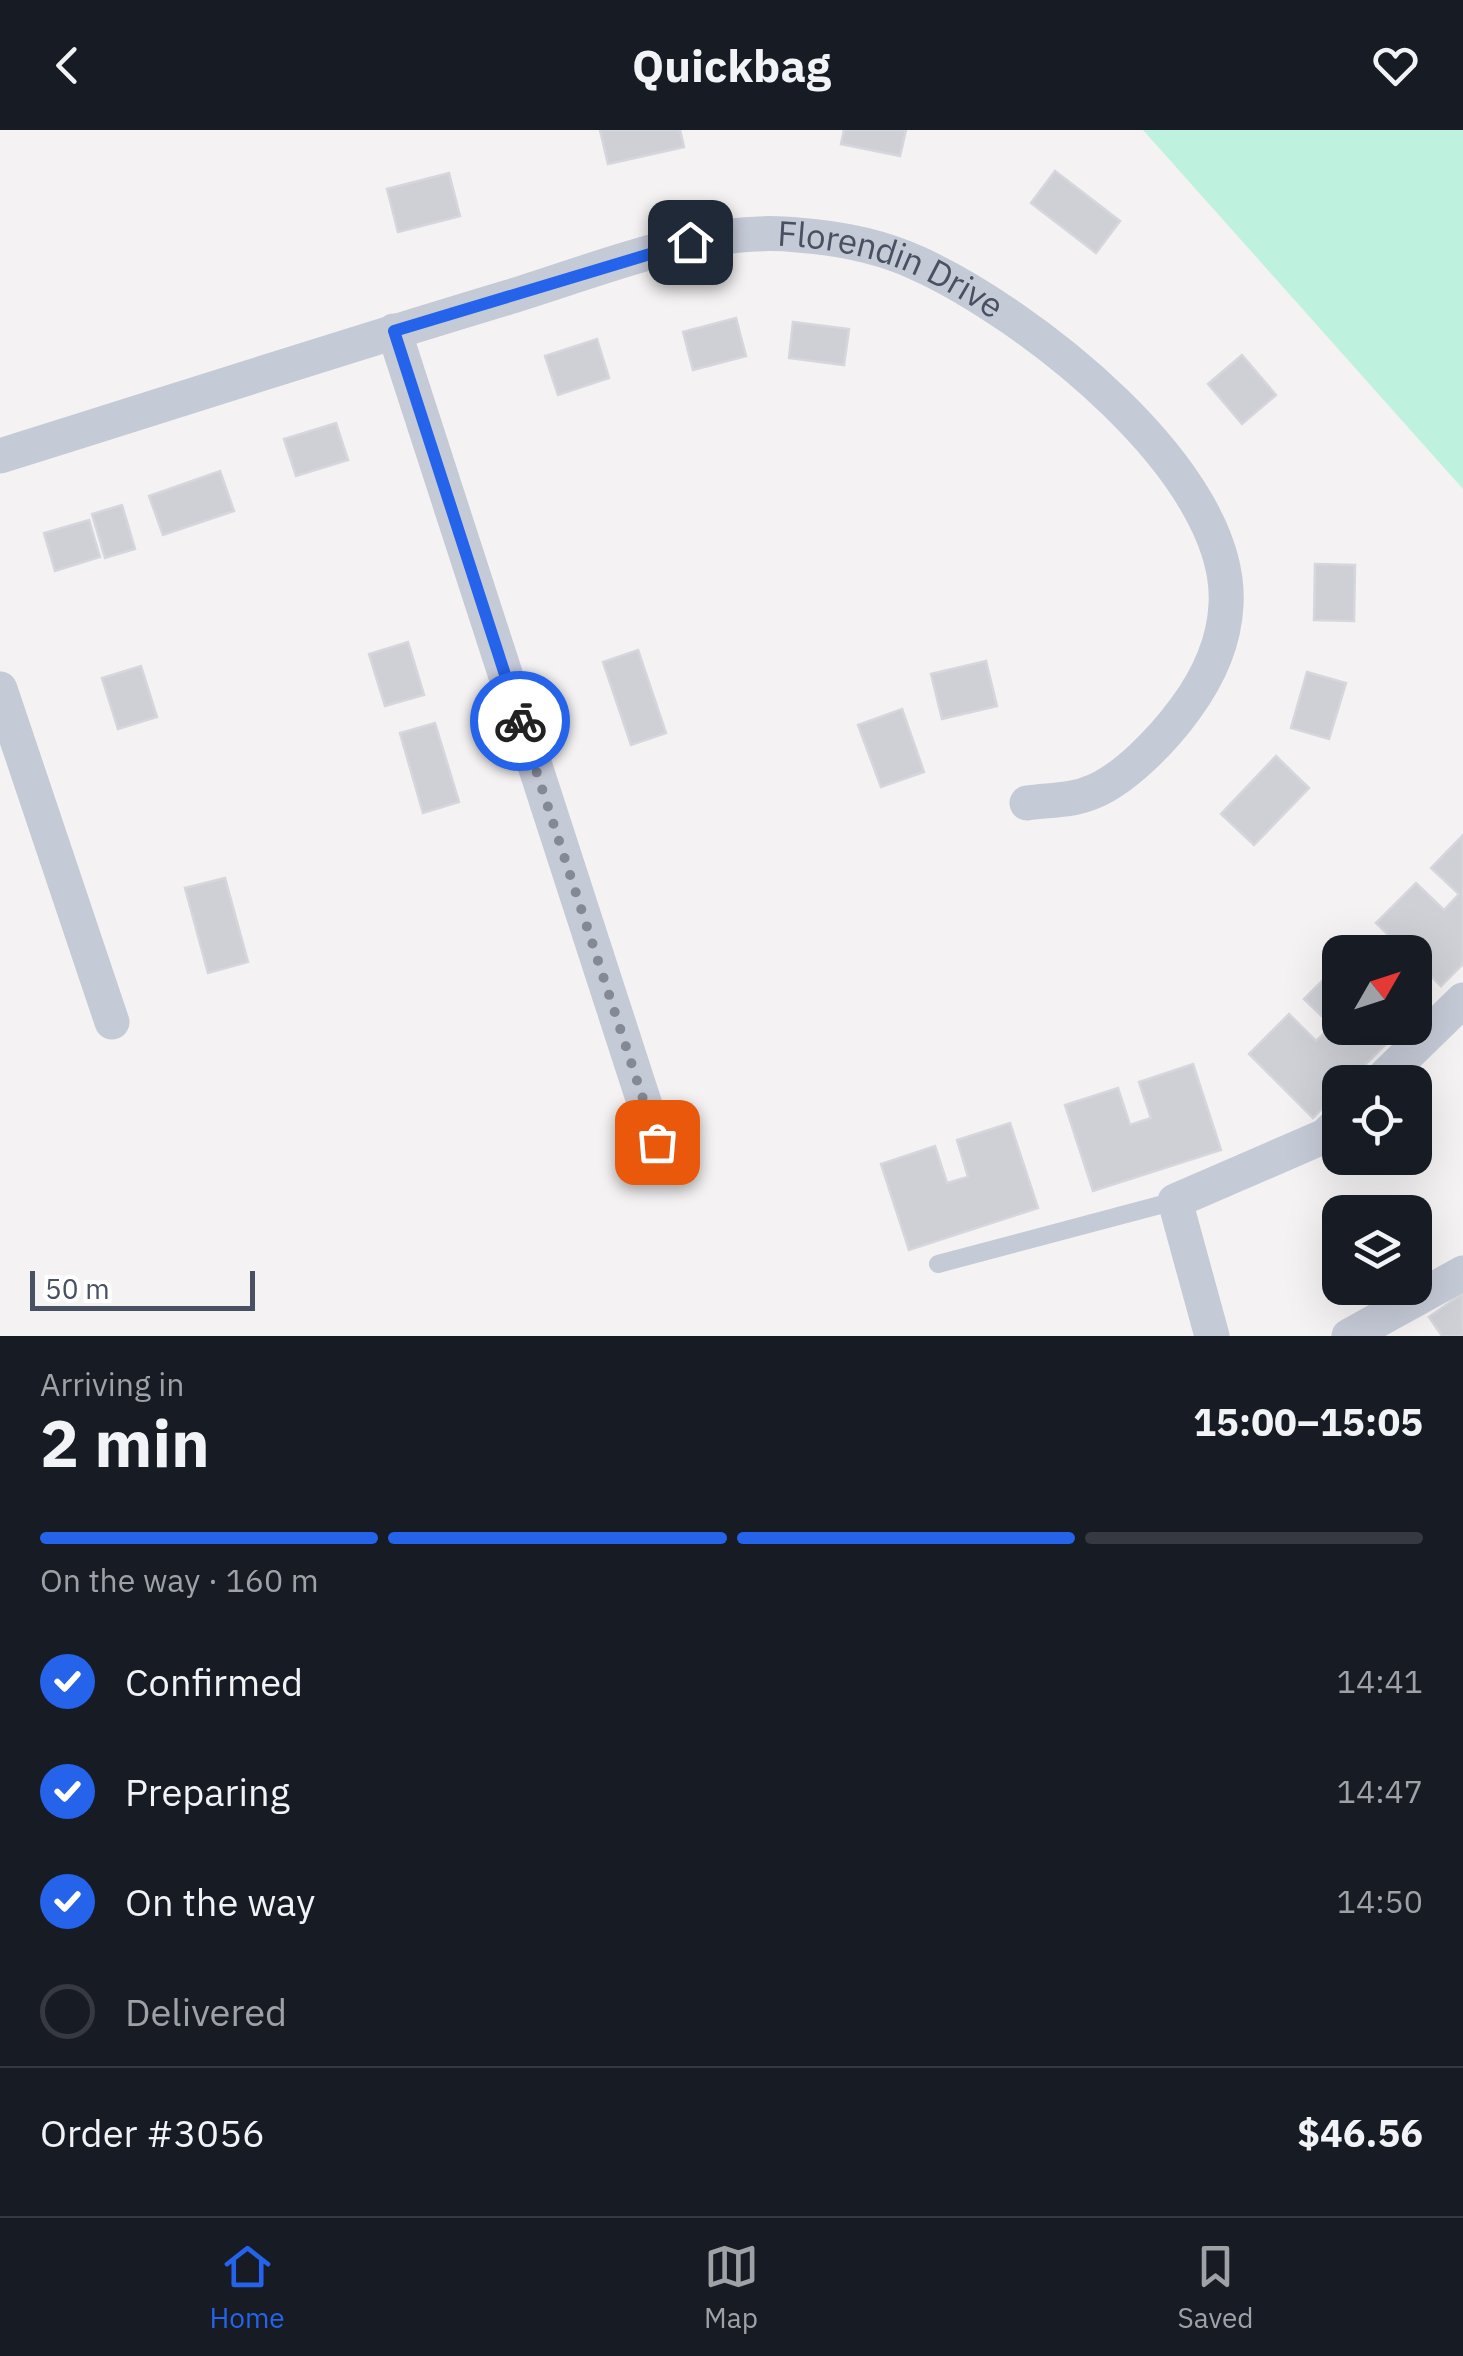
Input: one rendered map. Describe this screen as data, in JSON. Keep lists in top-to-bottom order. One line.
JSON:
{"streets":{"street":["Florendin Drive"]},"scale_bar":"50 m","north":"top right","page":{"header":"Quickbag","scale":"50 m","heading":["2 min","Arriving in","15:00–15:05"],"panel":["Order #3056","$46.56"],"bar":"On the way · 160 m","list":[["Confirmed","14:41"],["Preparing","14:47"],["On the way","14:50"],"Delivered"],"tabs":["Home","Map","Saved"]}}
